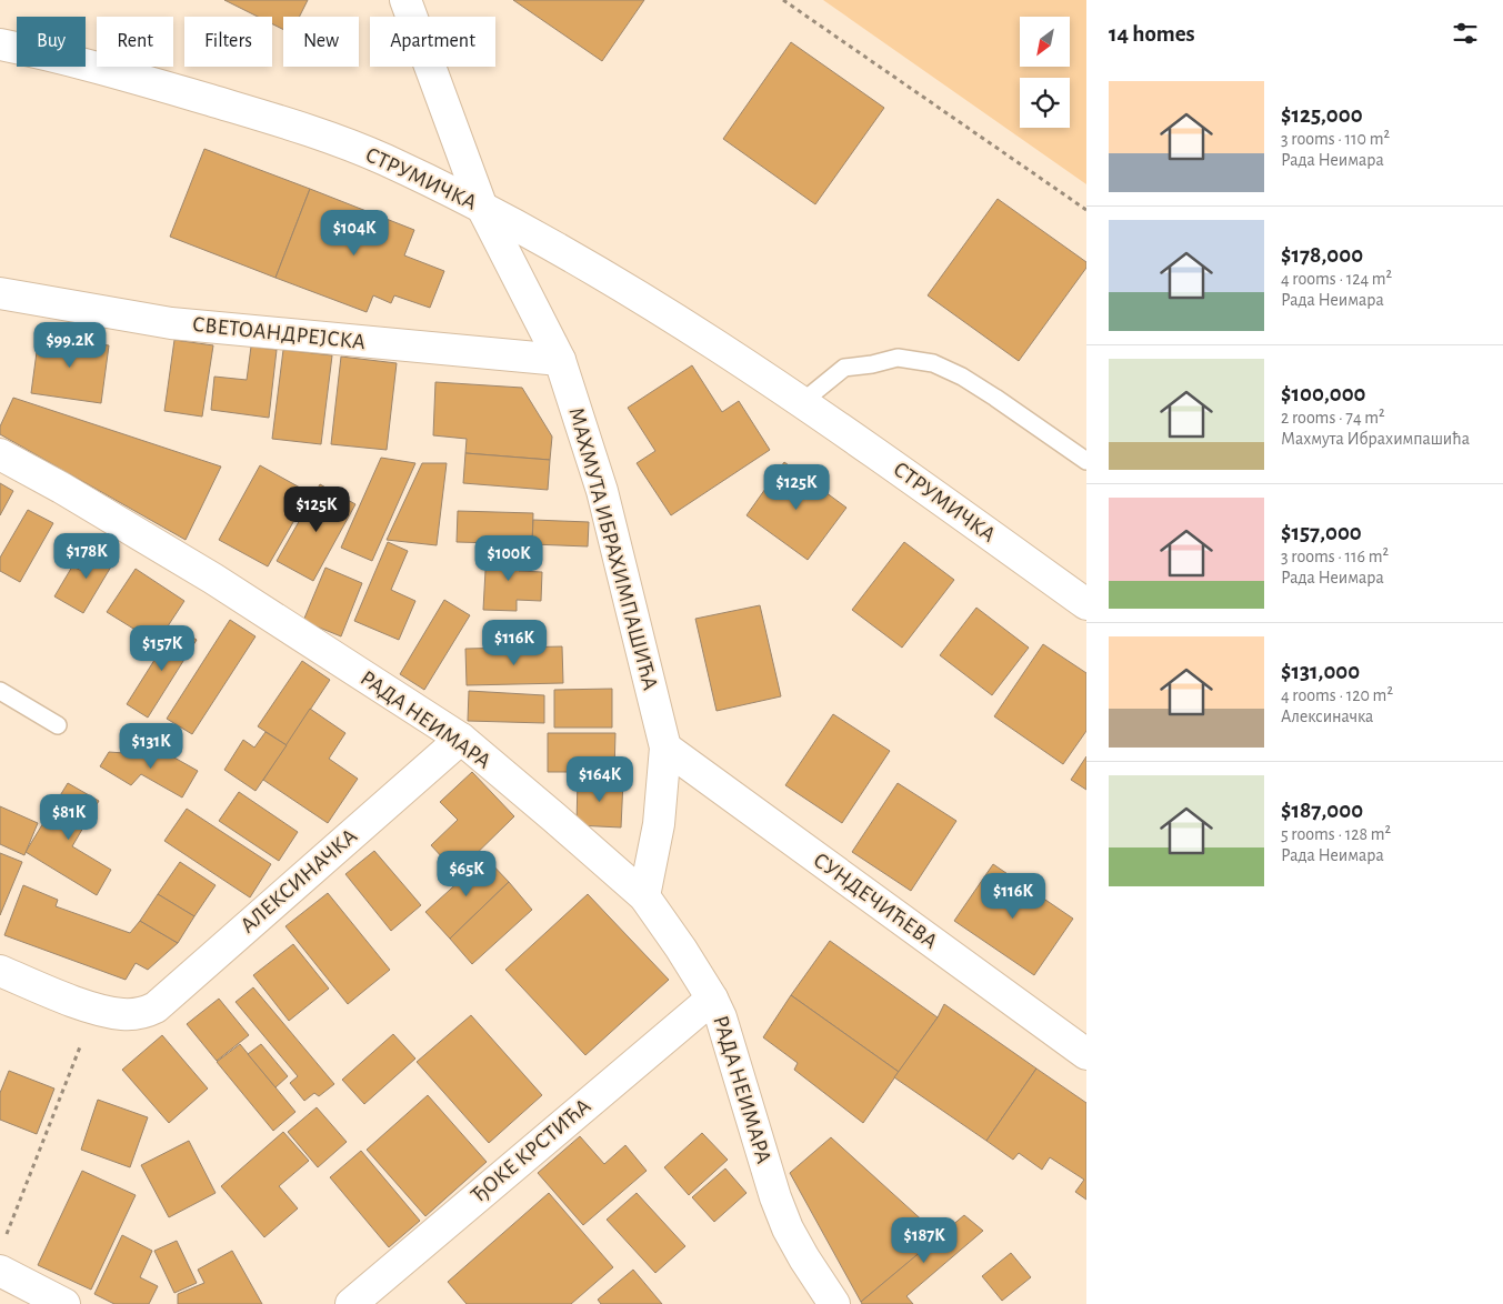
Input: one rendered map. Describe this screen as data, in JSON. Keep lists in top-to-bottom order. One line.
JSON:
{"streets":{"street":["СТРУМИЧКА","СВЕТОАНДРЕЈСКА","МАХМУТА ИБРАХИМПАШИЋА","РАДА НЕИМАРА","АЛЕКСИНАЧКА","СУНДЕЧИЋЕВА","ЂОКЕ КРСТИЋА"]},"crossings":[["СТРУМИЧКА","МАХМУТА ИБРАХИМПАШИЋА"],["СВЕТОАНДРЕЈСКА","МАХМУТА ИБРАХИМПАШИЋА"],["МАХМУТА ИБРАХИМПАШИЋА","РАДА НЕИМАРА"],["МАХМУТА ИБРАХИМПАШИЋА","СУНДЕЧИЋЕВА"],["РАДА НЕИМАРА","АЛЕКСИНАЧКА"],["РАДА НЕИМАРА","ЂОКЕ КРСТИЋА"]],"north":"bottom left","page":{"heading":"14 homes","chip":["Buy","Rent","Filters","New","Apartment"],"list":[{"name":"$125,000","note":"3 rooms · 110 m² · Рада Неимара"},{"name":"$178,000","note":"4 rooms · 124 m² · Рада Неимара"},{"name":"$100,000","note":"2 rooms · 74 m² · Махмута Ибрахимпашића"},{"name":"$157,000","note":"3 rooms · 116 m² · Рада Неимара"},{"name":"$131,000","note":"4 rooms · 120 m² · Алексиначка"},{"name":"$187,000","note":"5 rooms · 128 m² · Рада Неимара"}],"price":["$104K","$99.2K","$125K","$125K","$178K","$100K","$116K","$157K","$131K","$164K","$81K","$65K","$116K","$187K"]}}
